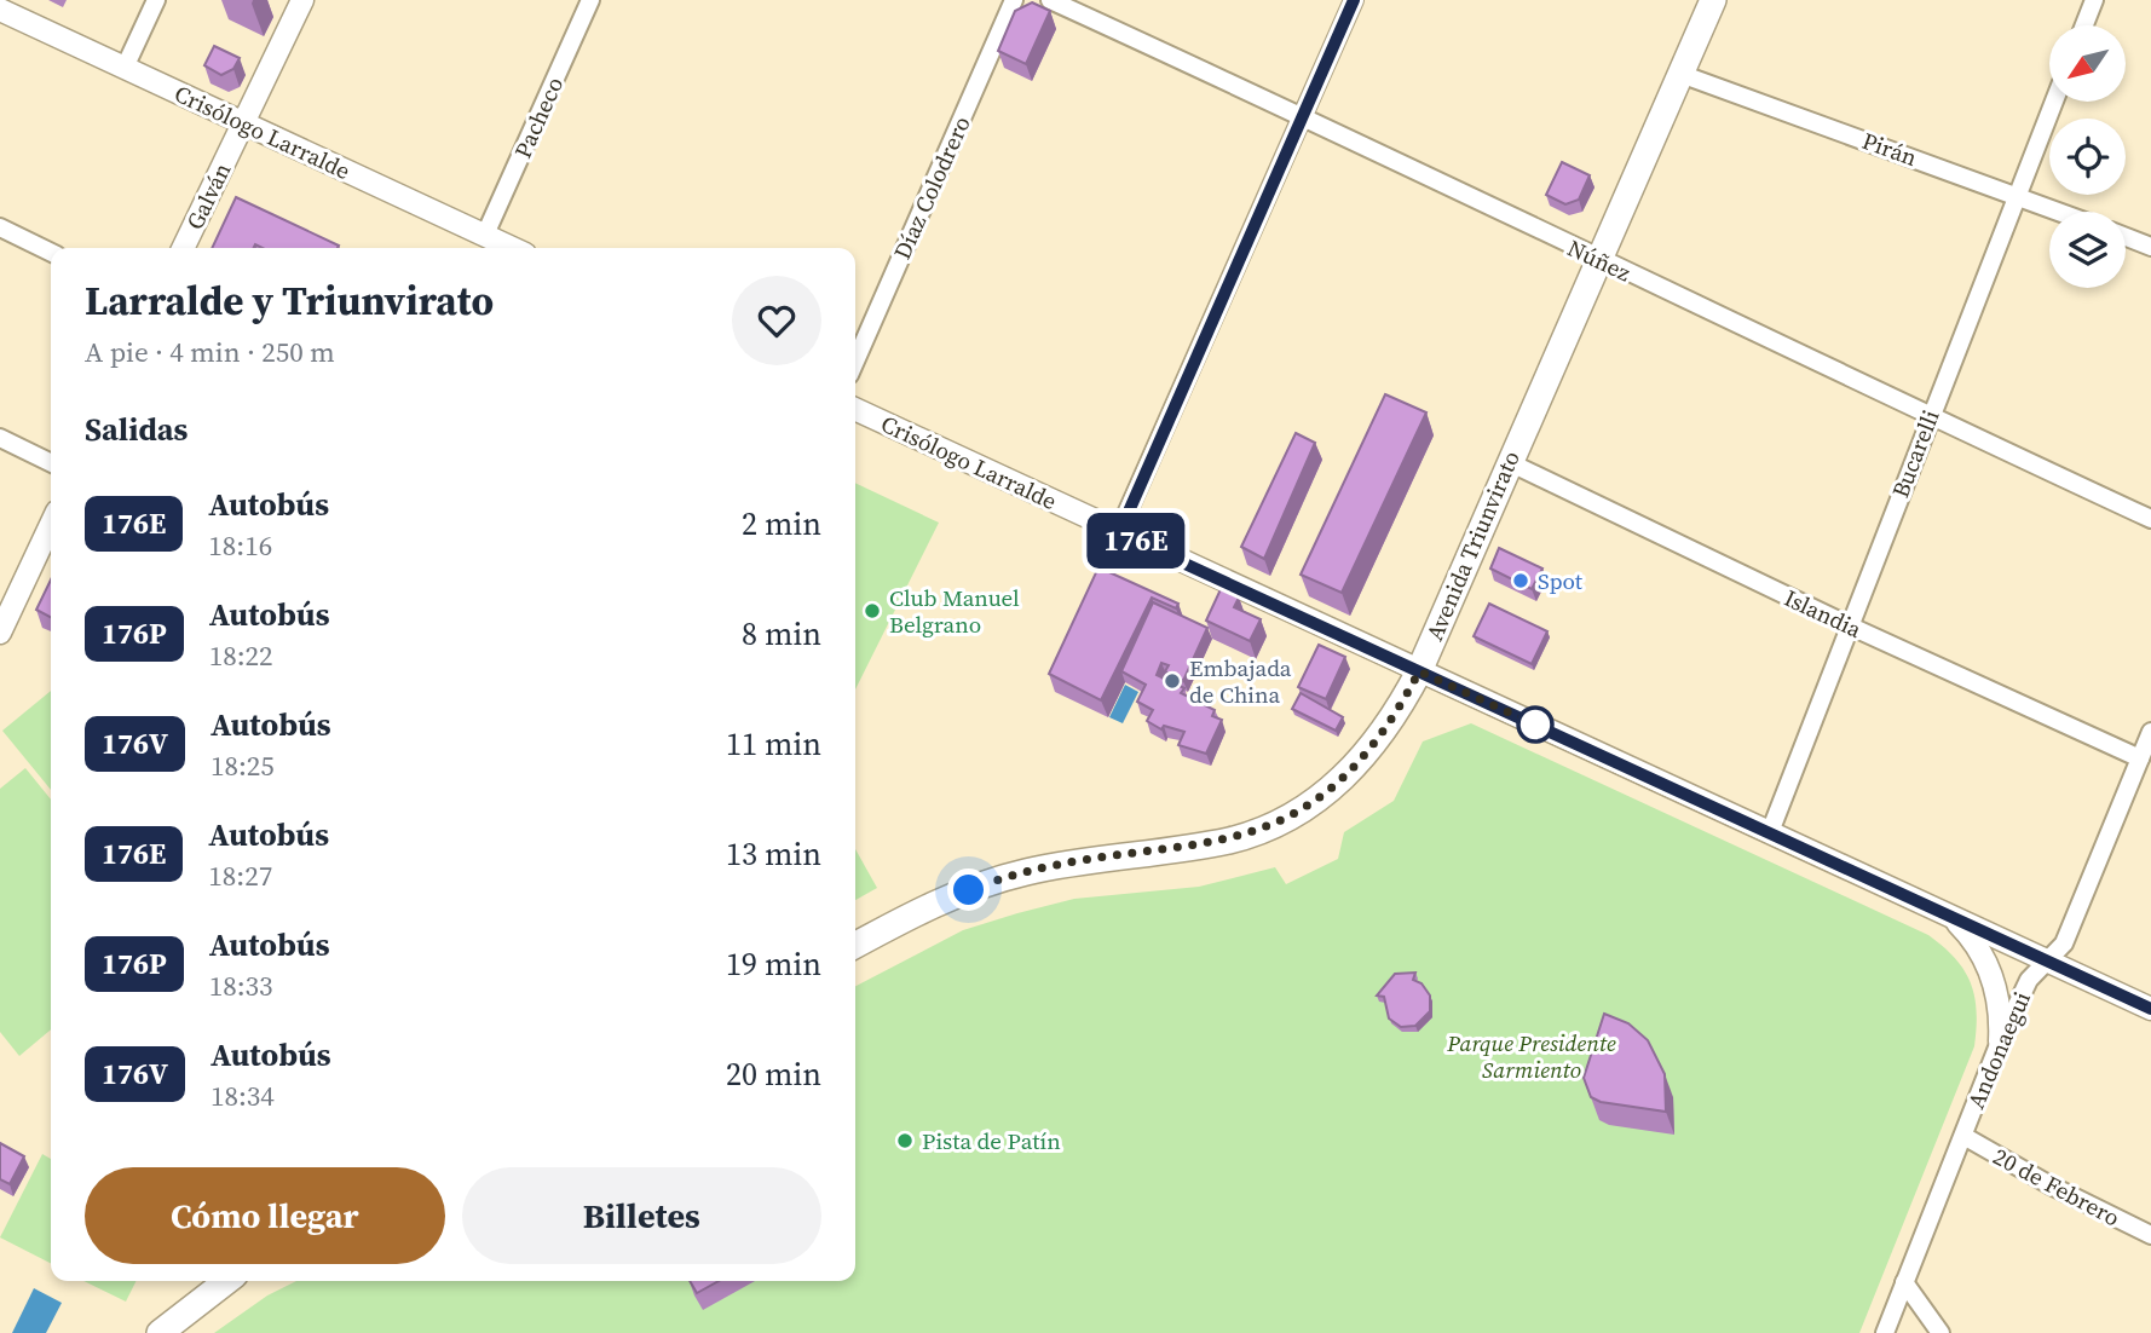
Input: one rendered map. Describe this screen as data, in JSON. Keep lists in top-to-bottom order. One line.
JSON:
{"streets":{"main road":["Avenida Triunvirato"],"street":["Pacheco","Crisólogo Larralde","Pirán","Díaz Colodrero","Galván","Núñez","Bucarelli","Islandia","Andonaegui","20 de Febrero"]},"crossings":[["Pacheco","Crisólogo Larralde"],["Crisólogo Larralde","Galván"],["Crisólogo Larralde","Bucarelli"],["Crisólogo Larralde","Avenida Triunvirato"],["Crisólogo Larralde","Andonaegui"],["Pirán","Bucarelli"],["Pirán","Avenida Triunvirato"],["Núñez","Bucarelli"],["Núñez","Avenida Triunvirato"],["Bucarelli","Islandia"],["Avenida Triunvirato","Islandia"],["Islandia","Andonaegui"],["Andonaegui","20 de Febrero"]],"parks":["Parque Presidente Sarmiento"],"places":["Spot","Club Manuel Belgrano","Embajada de China","Pista de Patín"],"lines":["bus line 176E"],"north":"bottom left","page":{"on_map":"176E","heading":[["Larralde y Triunvirato","A pie · 4 min · 250 m"],"Salidas"],"list":[{"mark":"176E","name":"Autobús","note":"18:16","value":"2 min"},{"mark":"176P","name":"Autobús","note":"18:22","value":"8 min"},{"mark":"176V","name":"Autobús","note":"18:25","value":"11 min"},{"mark":"176E","name":"Autobús","note":"18:27","value":"13 min"},{"mark":"176P","name":"Autobús","note":"18:33","value":"19 min"},{"mark":"176V","name":"Autobús","note":"18:34","value":"20 min"}],"buttons":["Cómo llegar","Billetes"]}}
